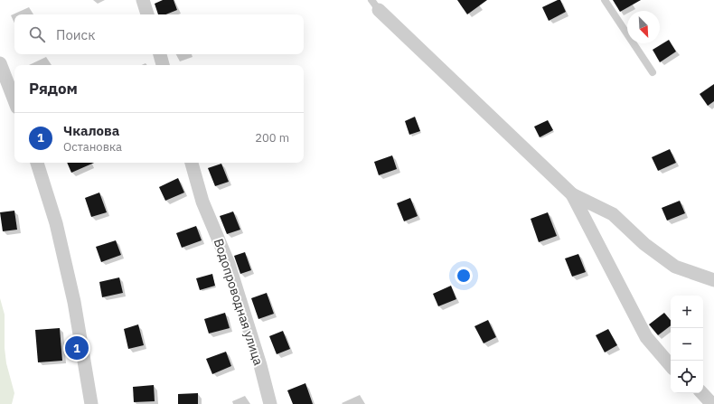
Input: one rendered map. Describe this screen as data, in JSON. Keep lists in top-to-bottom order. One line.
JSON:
{"streets":{"street":["Водопроводная улица"]},"north":"bottom right","page":{"search":"Поиск","heading":"Рядом","list":[{"mark":"1","name":"Чкалова","note":"Остановка","value":"200 m"}],"map_buttons":["+","−"],"pins":"1"}}
